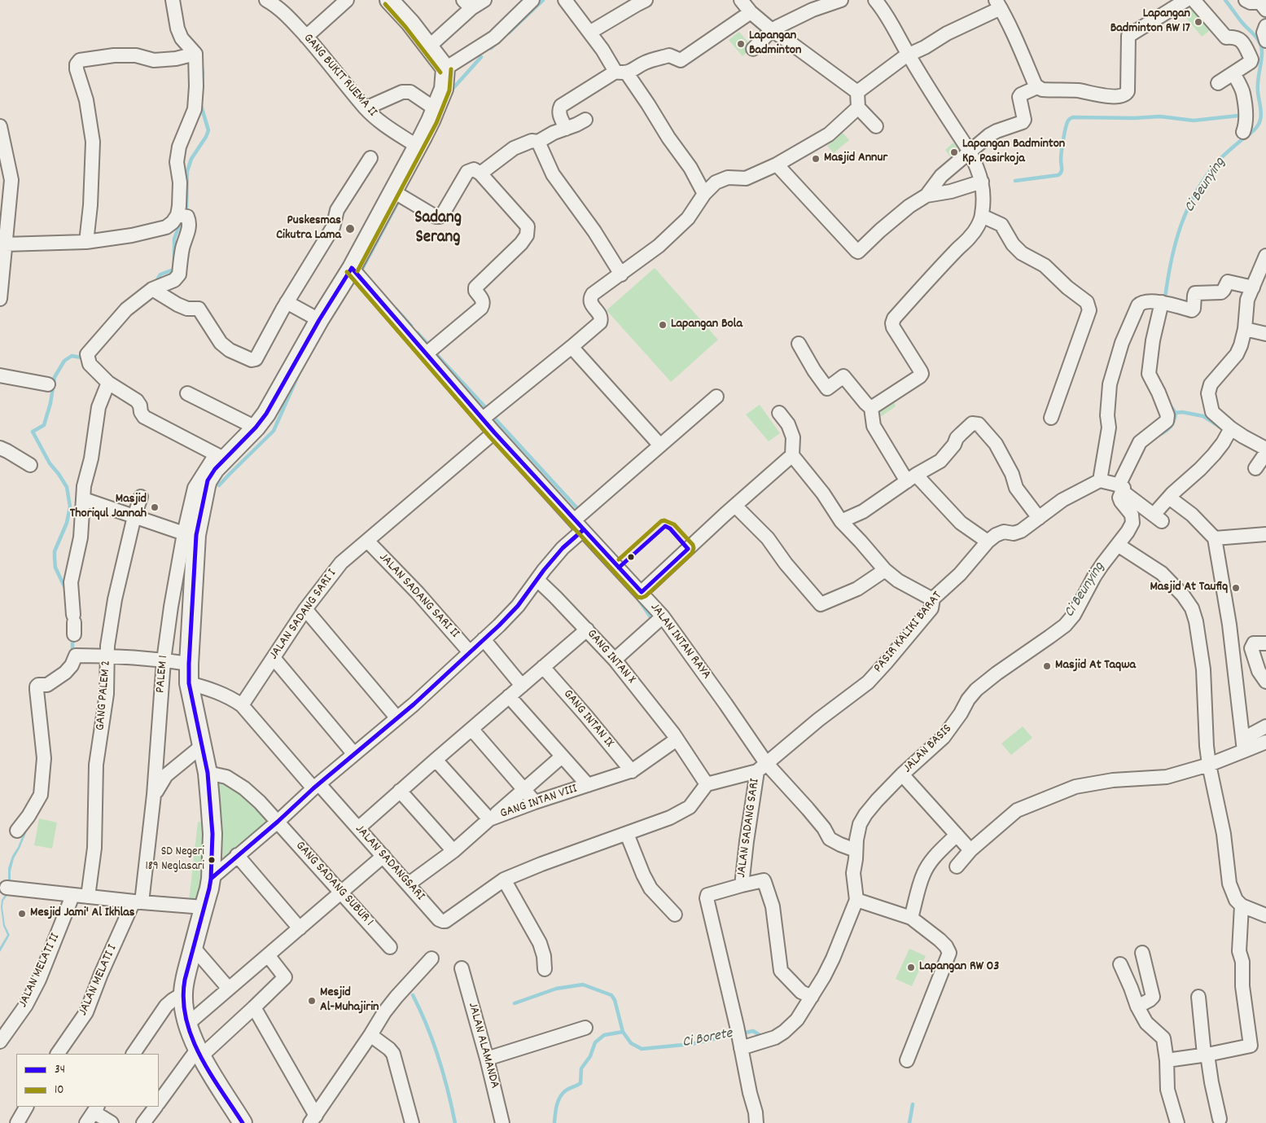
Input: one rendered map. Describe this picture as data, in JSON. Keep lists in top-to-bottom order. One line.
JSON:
{"streets":{"street":["GANG BUKIT RUEMA II","JALAN SADANG SARI II","JALAN SADANG SARI I","PASIR KALIKI BARAT","JALAN INTAN RAYA","GANG INTAN X","PALEM 1","GANG PALEM 2","GANG INTAN IX","JALAN BASIS","GANG INTAN VIII","JALAN SADANG SARI","JALAN SADANGSARI","GANG SADANG SUBUR 1","JALAN MELATI II","JALAN MELATI I","JALAN ALAMANDA"]},"crossings":[["JALAN SADANG SARI II","JALAN SADANG SARI I"],["JALAN SADANG SARI I","JALAN INTAN RAYA"],["JALAN SADANG SARI I","JALAN SADANGSARI"],["PASIR KALIKI BARAT","JALAN INTAN RAYA"],["PASIR KALIKI BARAT","JALAN SADANG SARI"],["JALAN INTAN RAYA","JALAN BASIS"],["JALAN INTAN RAYA","JALAN SADANG SARI"],["GANG INTAN X","GANG INTAN VIII"],["PALEM 1","JALAN MELATI I"],["GANG INTAN IX","GANG INTAN VIII"],["GANG INTAN VIII","JALAN SADANGSARI"]],"districts":["Sadang Serang"],"water":["Ci Beunying","Ci Borete"],"places":["Lapangan Badminton RW 17","Lapangan Badminton","Lapangan Badminton Kp. Pasirkoja","Masjid Annur","Puskesmas Cikutra Lama","Lapangan Bola","Masjid Thoriqul Jannah","Masjid At Taufiq","Masjid At Taqwa","SD Negeri 189 Neglasari","Mesjid Jami' Al Ikhlas","Lapangan RW 03","Mesjid Al-Muhajirin"],"lines":["transit line 10","transit line 34"],"legend":["34","10"]}
